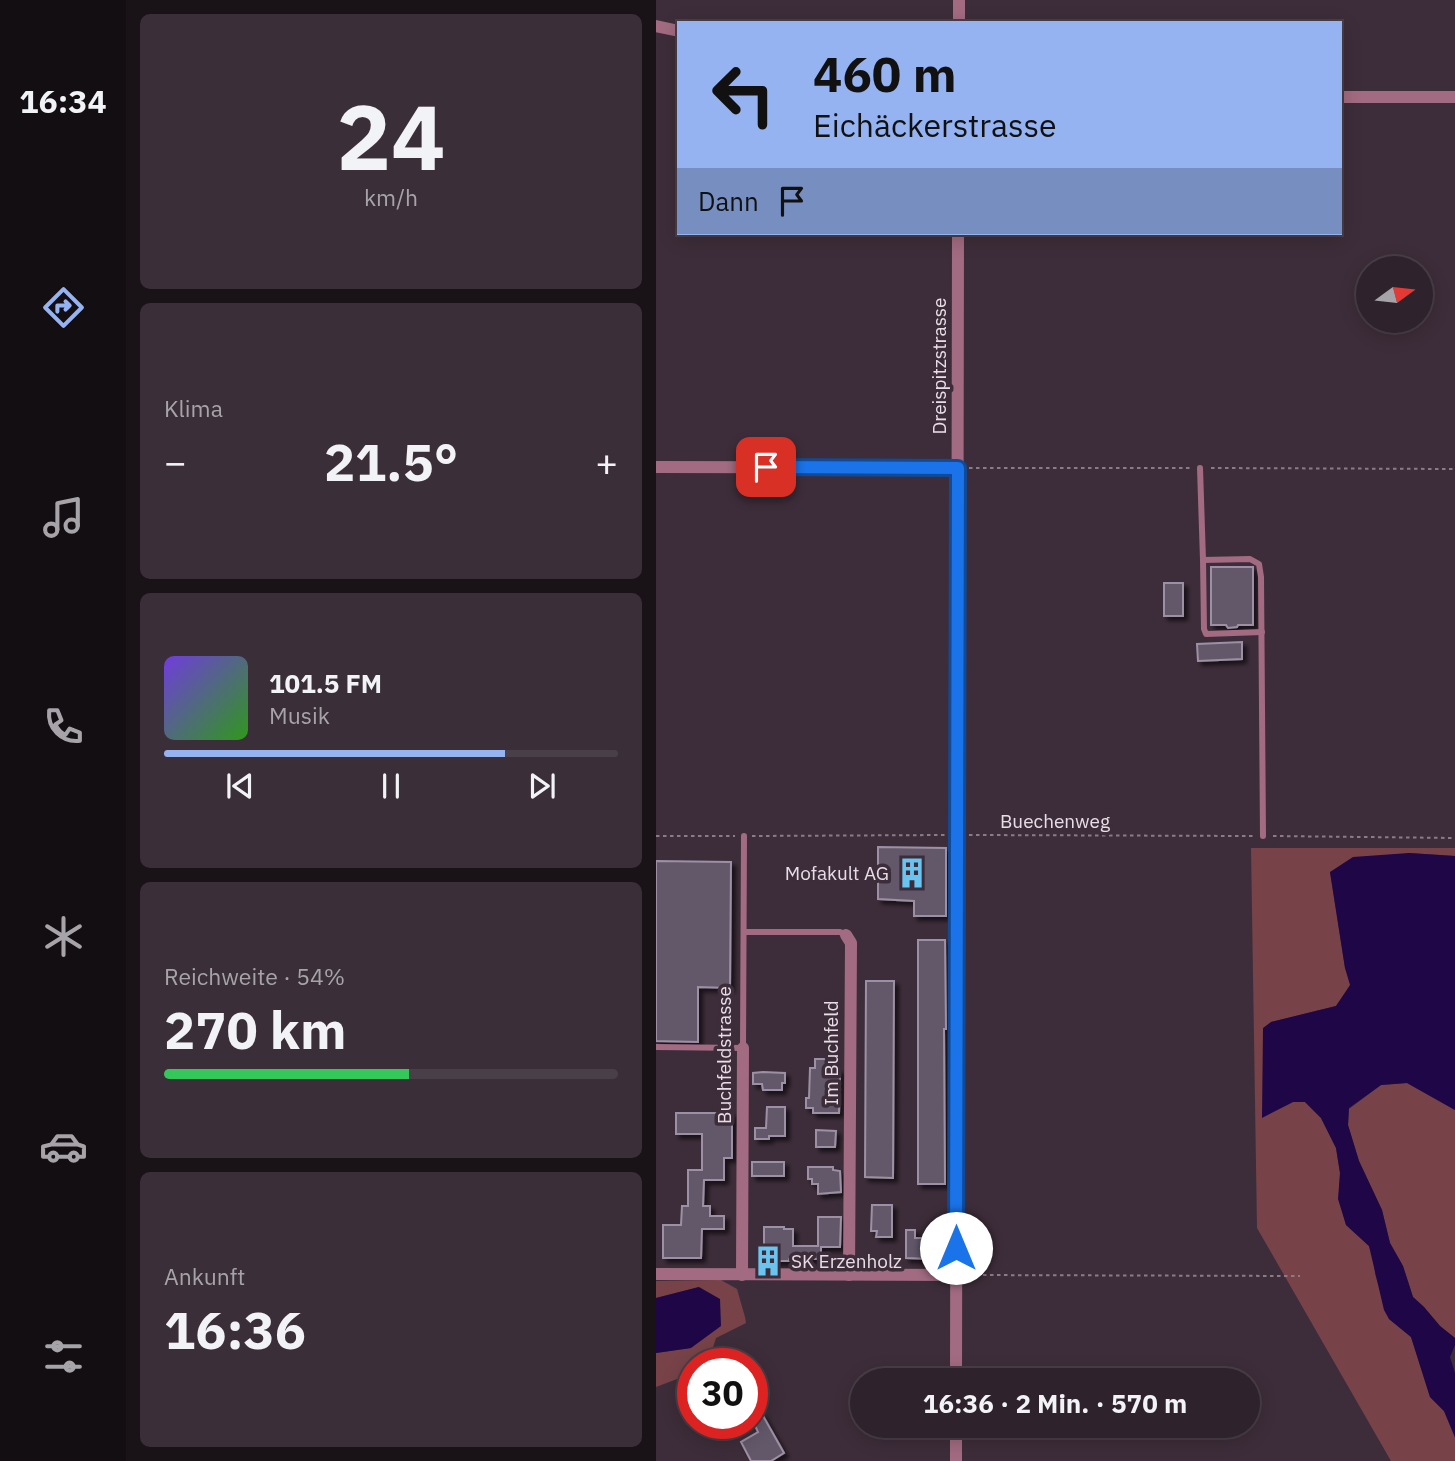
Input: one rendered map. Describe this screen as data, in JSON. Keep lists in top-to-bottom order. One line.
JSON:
{"streets":{"street":["Dreispitzstrasse","Im Buchfeld","Buchfeldstrasse"],"path":["Buechenweg"]},"crossings":[["Dreispitzstrasse","Buechenweg"],["Buechenweg","Buchfeldstrasse"],["Im Buchfeld","Buchfeldstrasse"]],"places":{"building":["Mofakult AG","SK Erzenholz"]},"north":"right","page":{"tabs":"16:34","tile":[["24","km/h"],"Klima",["Reichweite · 54%","270 km"],["Ankunft","16:36"]],"turn":["460 m","Eichäckerstrasse"],"then":"Dann","heat":["−","21.5°","+"],"song":["101.5 FM","Musik"],"limit":"30","trip":"16:36 · 2 Min. · 570 m"}}
